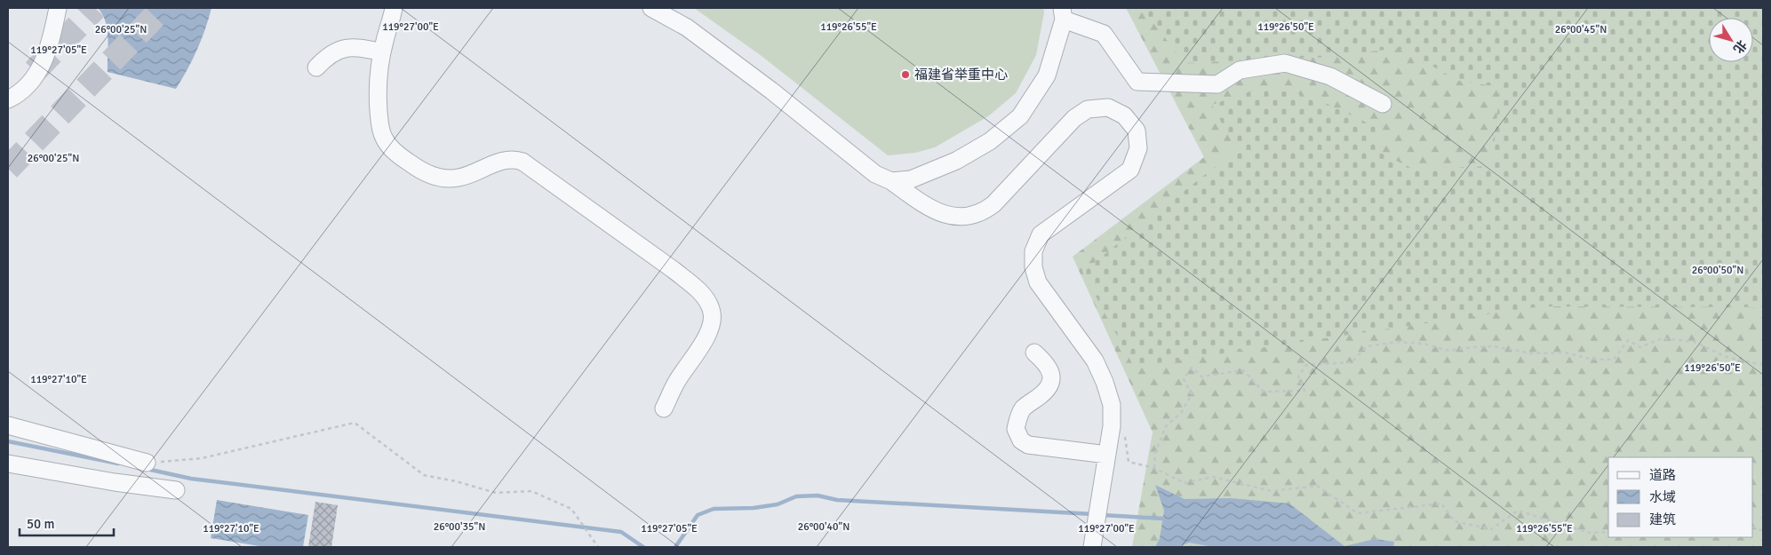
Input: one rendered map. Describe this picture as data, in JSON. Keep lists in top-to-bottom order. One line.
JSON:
{"places":["福建省举重中心"],"legend":["道路","水域","建筑"],"scale_bar":"50 m","north":"bottom right","coordinates":["119°27'00\"E","119°26'55\"E","119°26'50\"E","26°00'25\"N","26°00'45\"N","119°27'05\"E","26°00'50\"N","119°27'10\"E","26°00'35\"N","26°00'40\"N"]}
